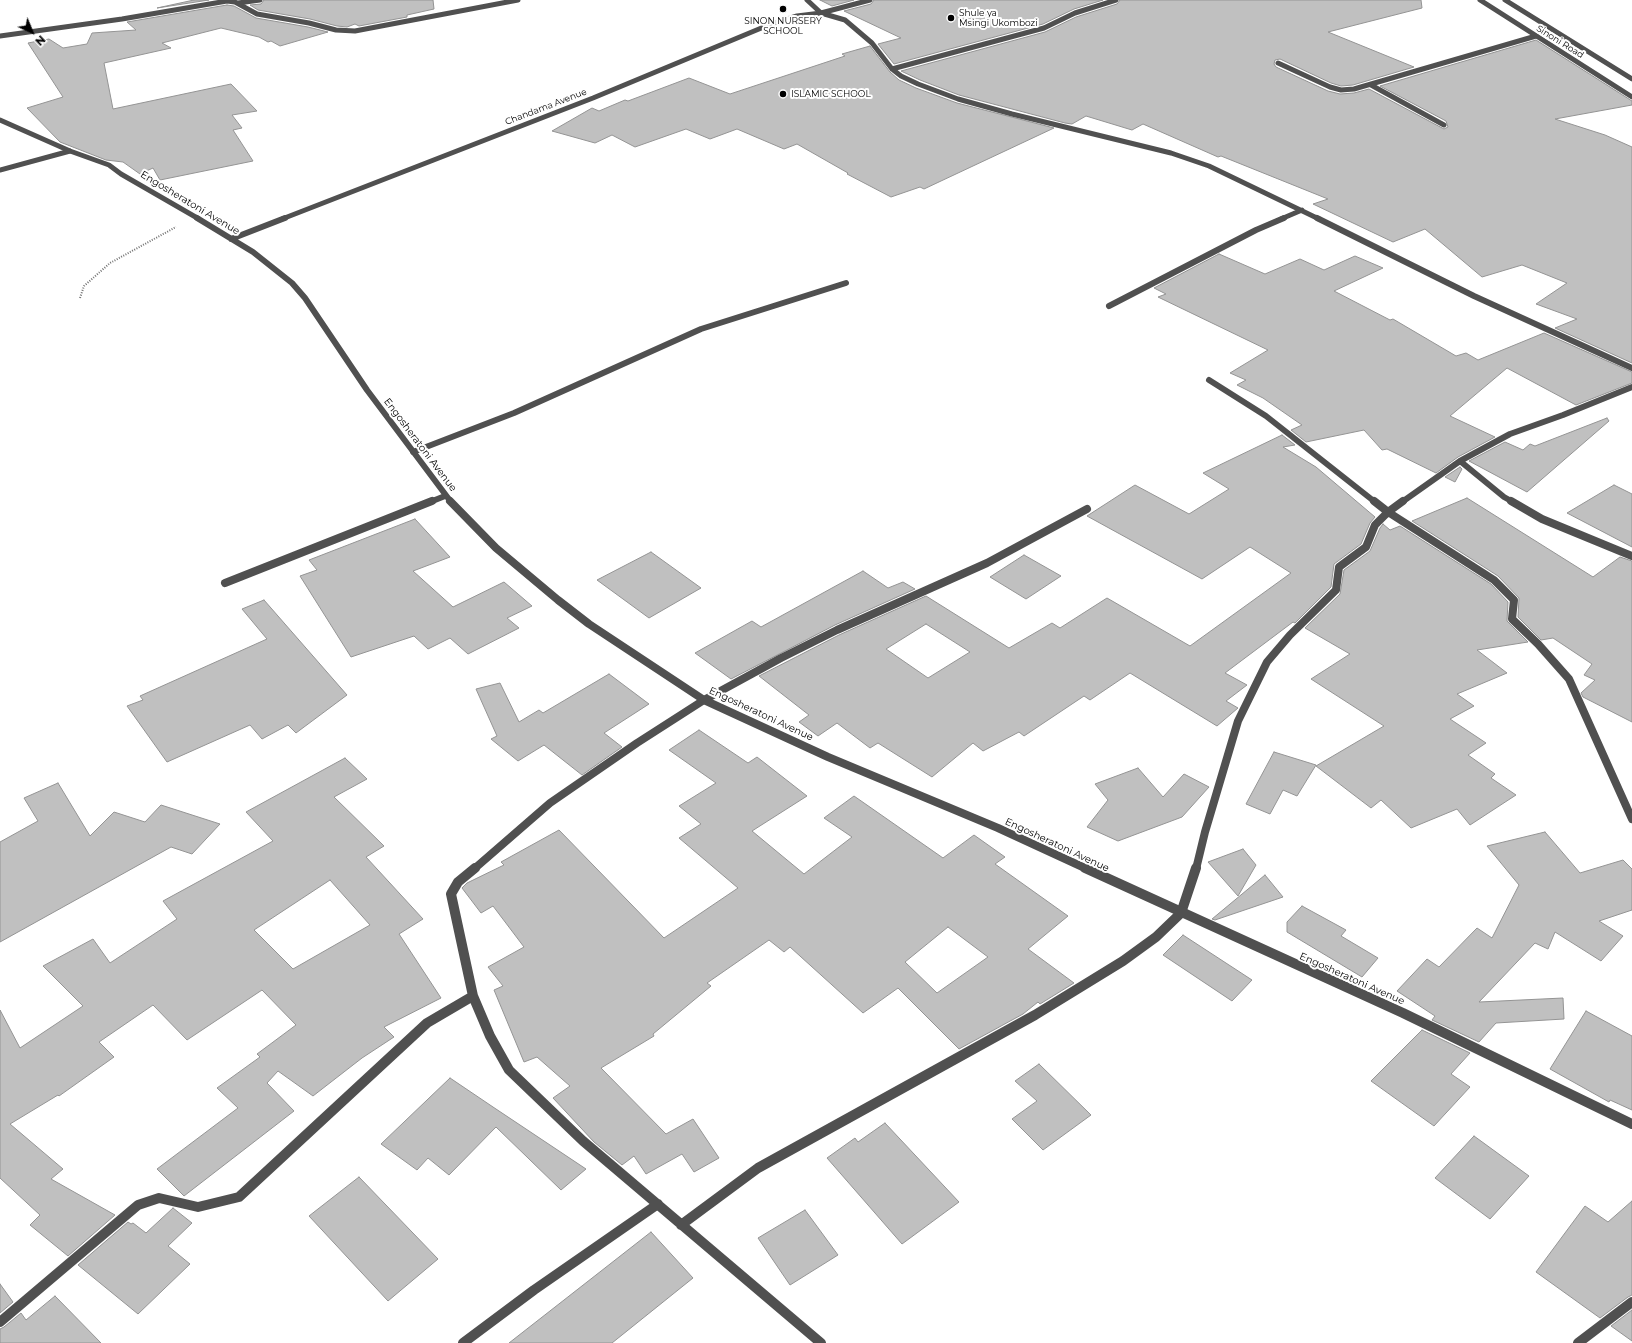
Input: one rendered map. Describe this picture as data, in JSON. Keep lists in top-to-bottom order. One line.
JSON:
{"streets":{"street":["Sinoni Road","Chandama Avenue","Engosheratoni Avenue"]},"crossings":[["Chandama Avenue","Engosheratoni Avenue"]],"places":["SINON NURSERY SCHOOL","Shule ya Msingi Ukombozi","ISLAMIC SCHOOL"],"north":"bottom right"}
